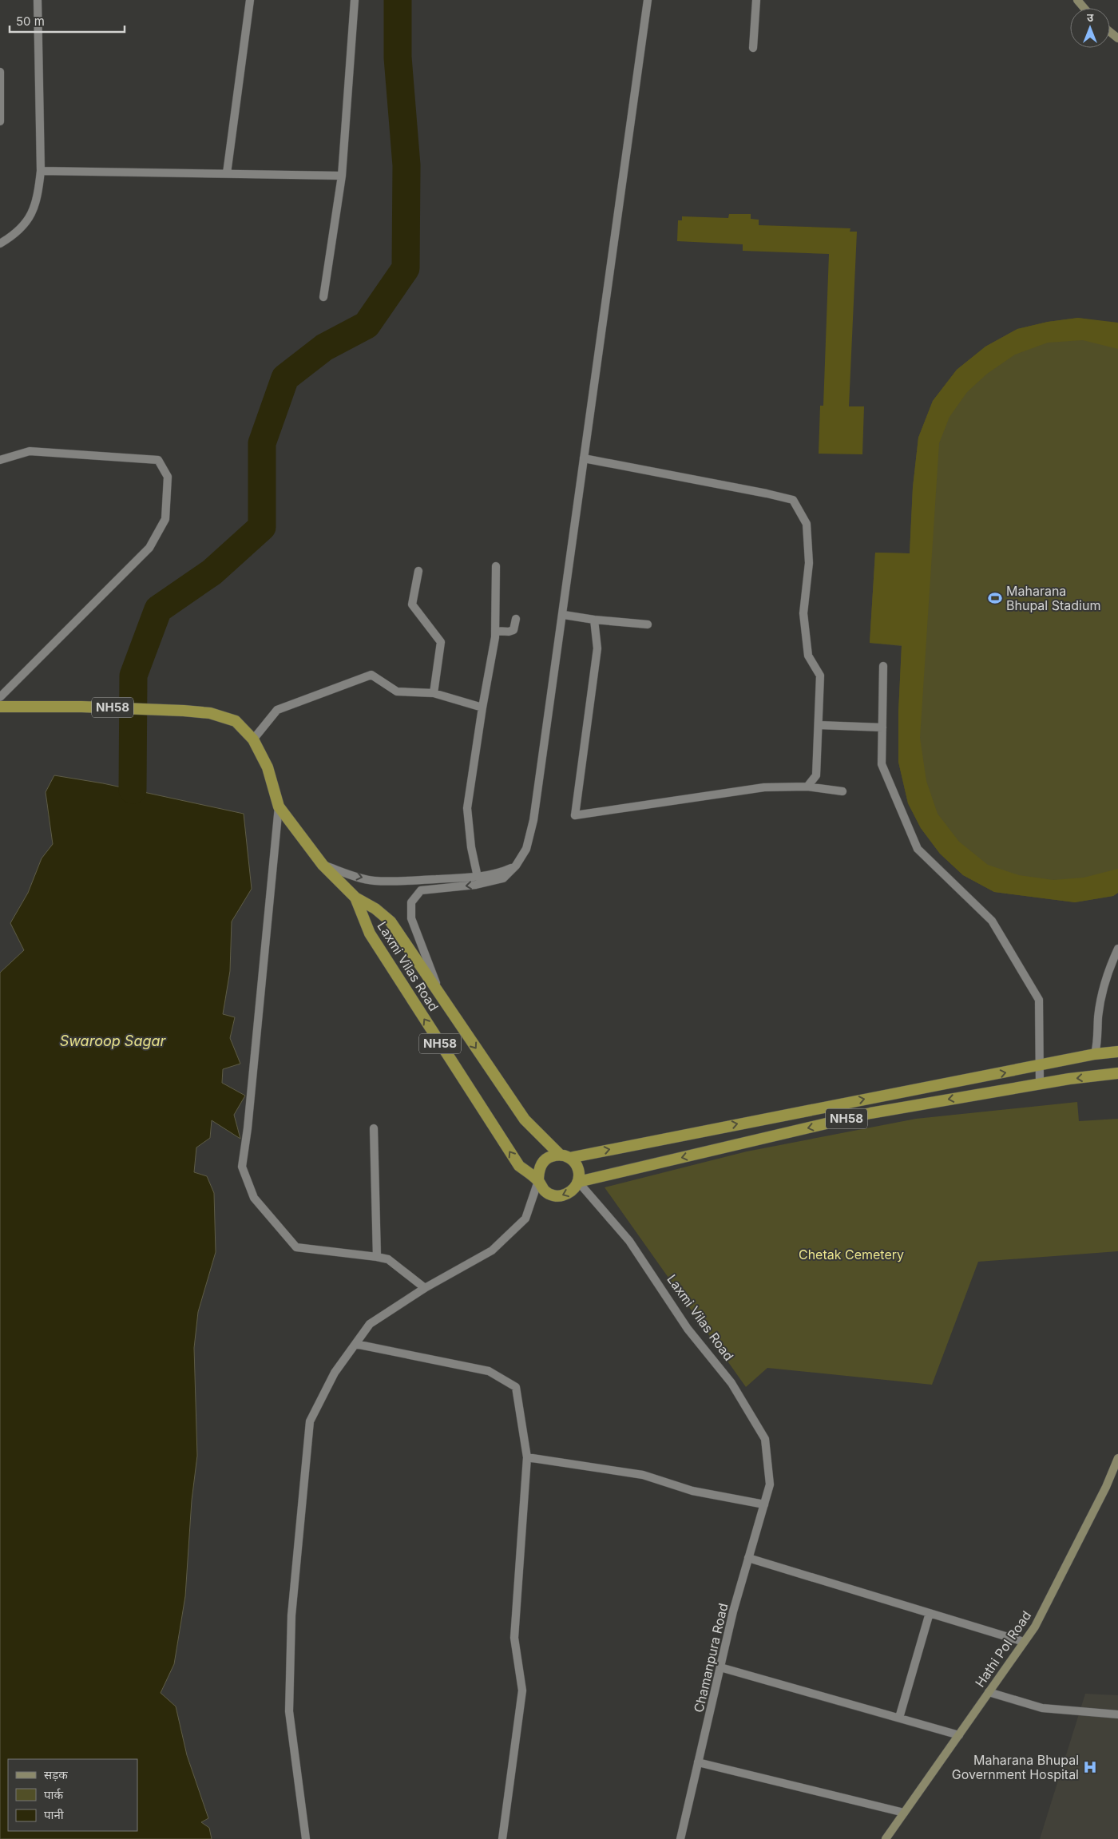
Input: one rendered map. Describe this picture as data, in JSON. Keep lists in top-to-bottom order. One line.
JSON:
{"streets":{"highway":["NH58","Laxmi Vilas Road"],"main road":["Hathi Pol Road"],"street":["Chamanpura Road"]},"crossings":[["NH58","Laxmi Vilas Road"],["Laxmi Vilas Road","Chamanpura Road"]],"water":["Swaroop Sagar"],"parks":["Chetak Cemetery"],"places":{"sports":["Maharana Bhupal Stadium"],"hospital":["Maharana Bhupal Government Hospital"]},"legend":["सड़क","पार्क","पानी"],"scale_bar":"50 m","north":"top"}
